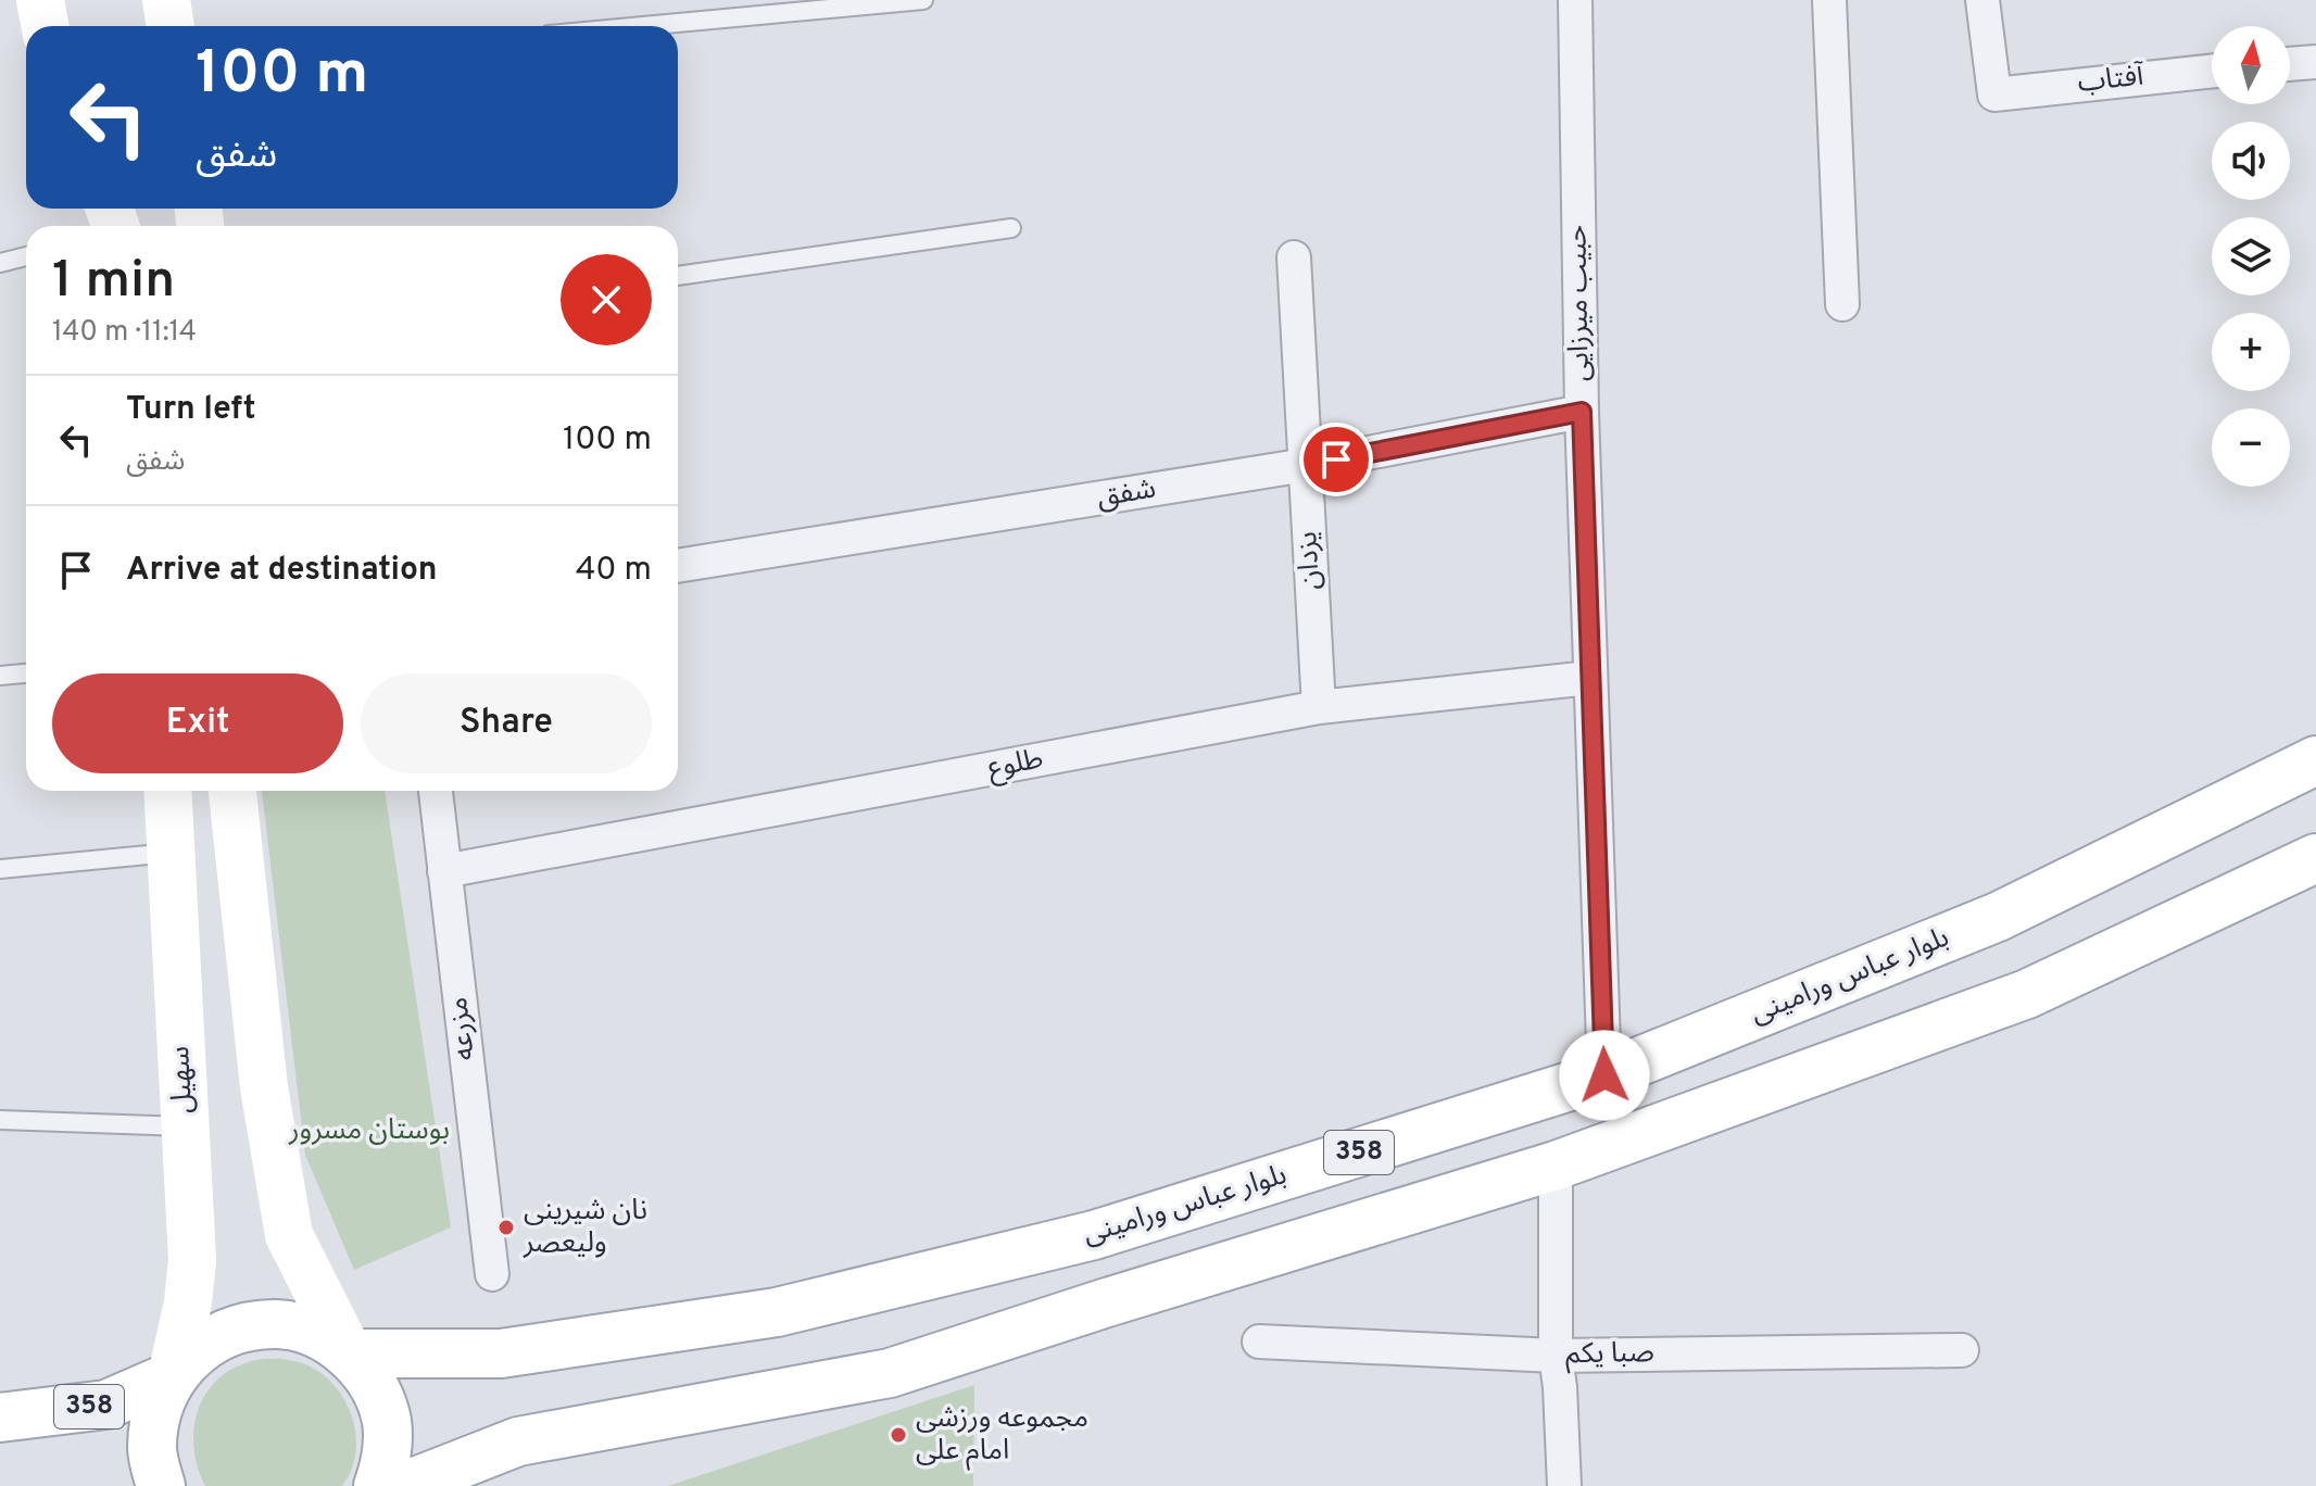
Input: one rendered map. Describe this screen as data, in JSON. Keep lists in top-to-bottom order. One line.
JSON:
{"streets":{"main road":["بلوار عباس ورامینی","سهیل","358"],"street":["آفتاب","حبیب میرزایی","شفق","یزدان","طلوع","مزرعه","صبا یکم"]},"crossings":[["حبیب میرزایی","شفق"],["حبیب میرزایی","طلوع"],["حبیب میرزایی","بلوار عباس ورامینی"],["شفق","یزدان"],["یزدان","طلوع"],["طلوع","مزرعه"],["سهیل","358"]],"parks":["بوستان مسرور"],"places":["نان شیرینی ولیعصر","مجموعه ورزشی امام علی"],"north":"top","page":{"map_buttons":["+","−"],"turn":["100 m","شفق"],"heading":["1 min","140 m · 11:14"],"list":[{"name":"Turn left","note":"شفق","value":"100 m"},{"name":"Arrive at destination","value":"40 m"}],"buttons":["Exit","Share"]}}
